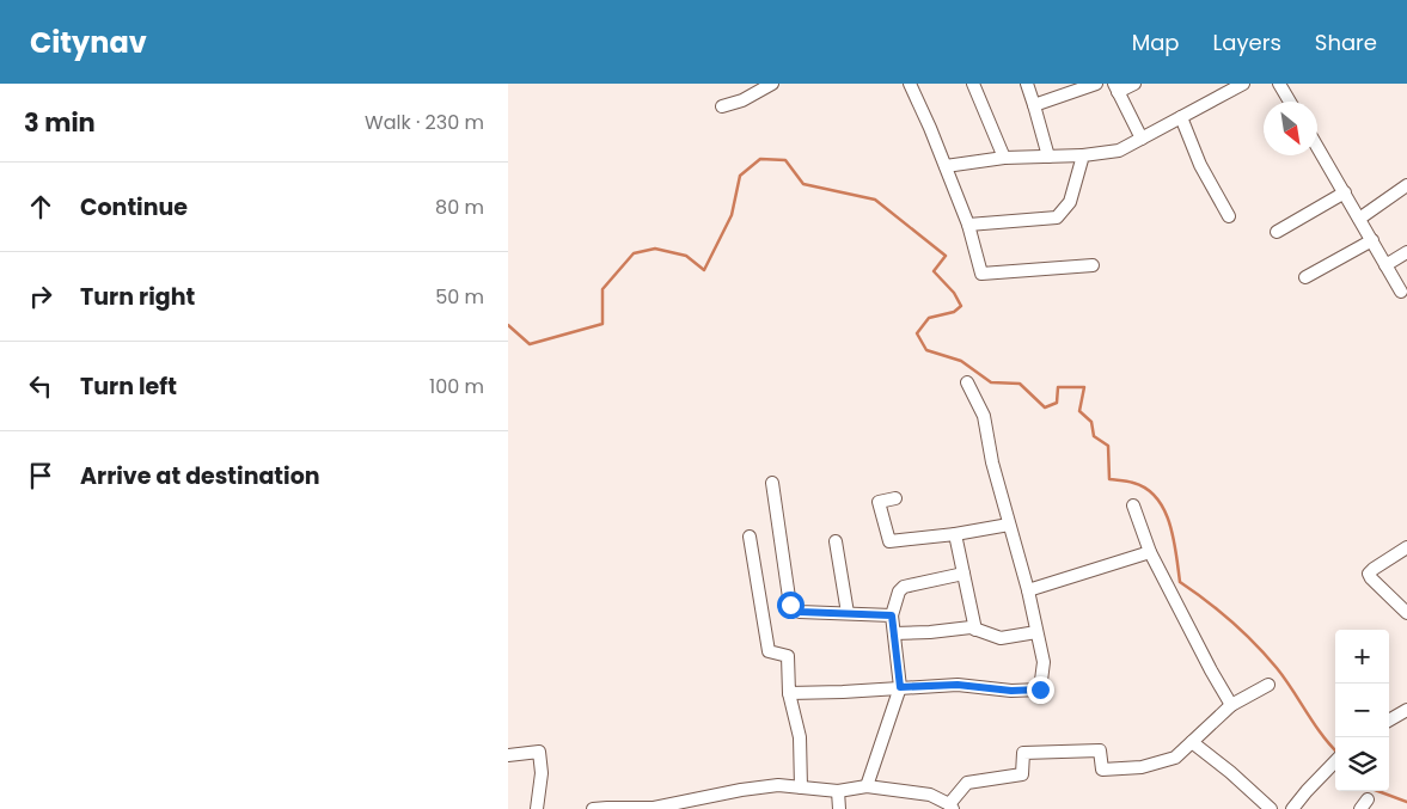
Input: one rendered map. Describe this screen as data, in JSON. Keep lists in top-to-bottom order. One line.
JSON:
{"north":"bottom right","page":{"header":"Citynav","nav":["Map","Layers","Share"],"heading":["3 min","Walk · 230 m"],"list":[["Continue","80 m"],["Turn right","50 m"],["Turn left","100 m"],"Arrive at destination"],"map_buttons":["+","−"]}}
